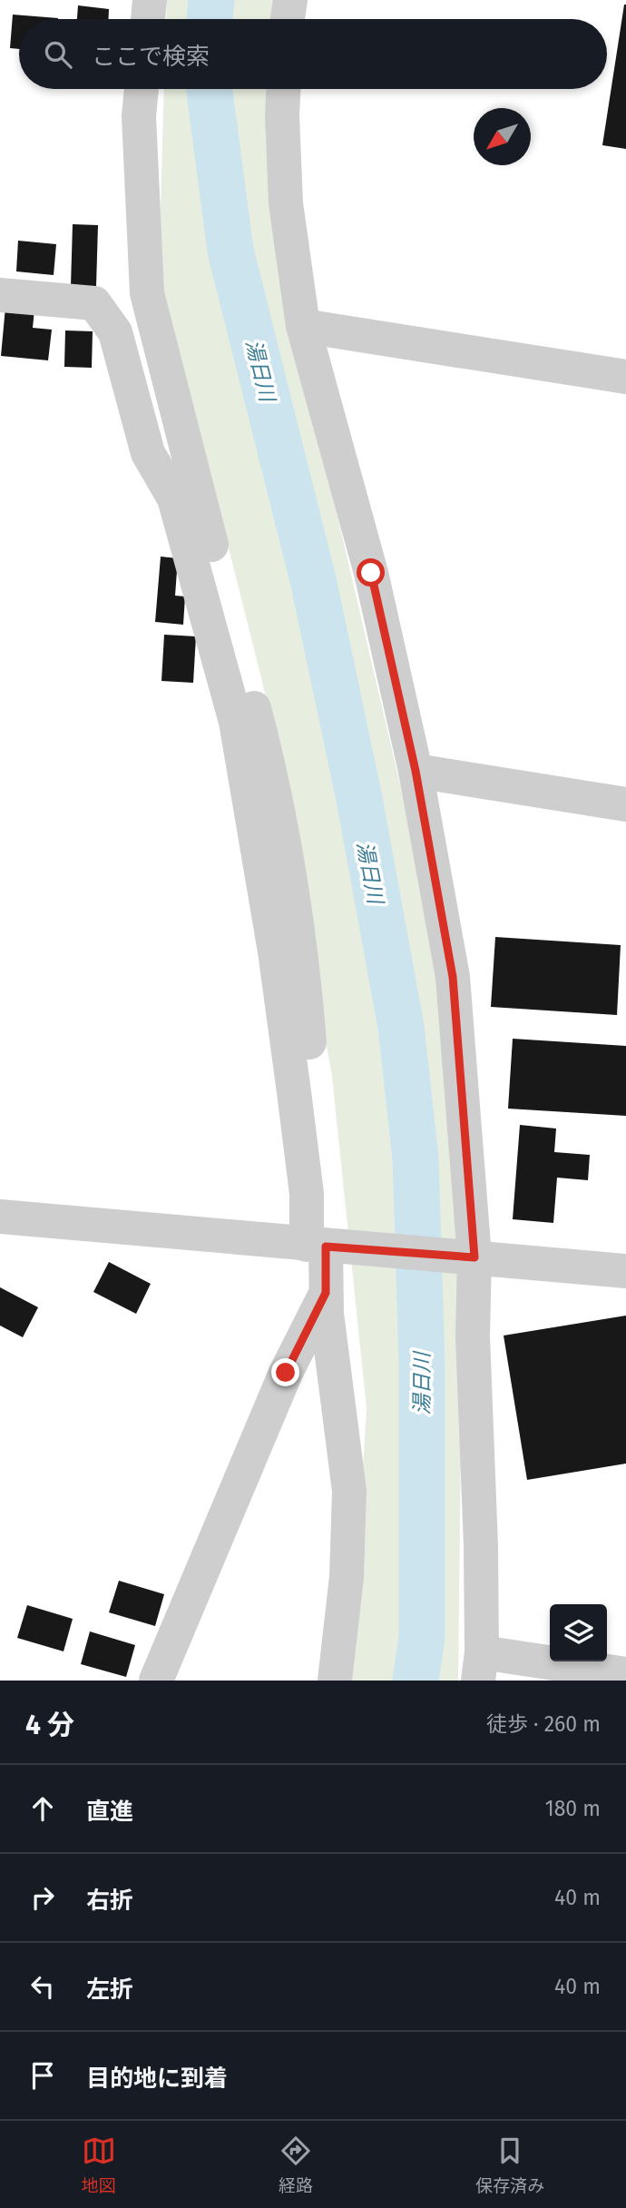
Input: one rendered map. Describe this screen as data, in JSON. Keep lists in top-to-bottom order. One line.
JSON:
{"water":["湯日川"],"north":"bottom left","page":{"search":"ここで検索","heading":["4 分","徒歩 · 260 m"],"list":[["直進","180 m"],["右折","40 m"],["左折","40 m"],"目的地に到着"],"nav":["地図","経路","保存済み"]}}
